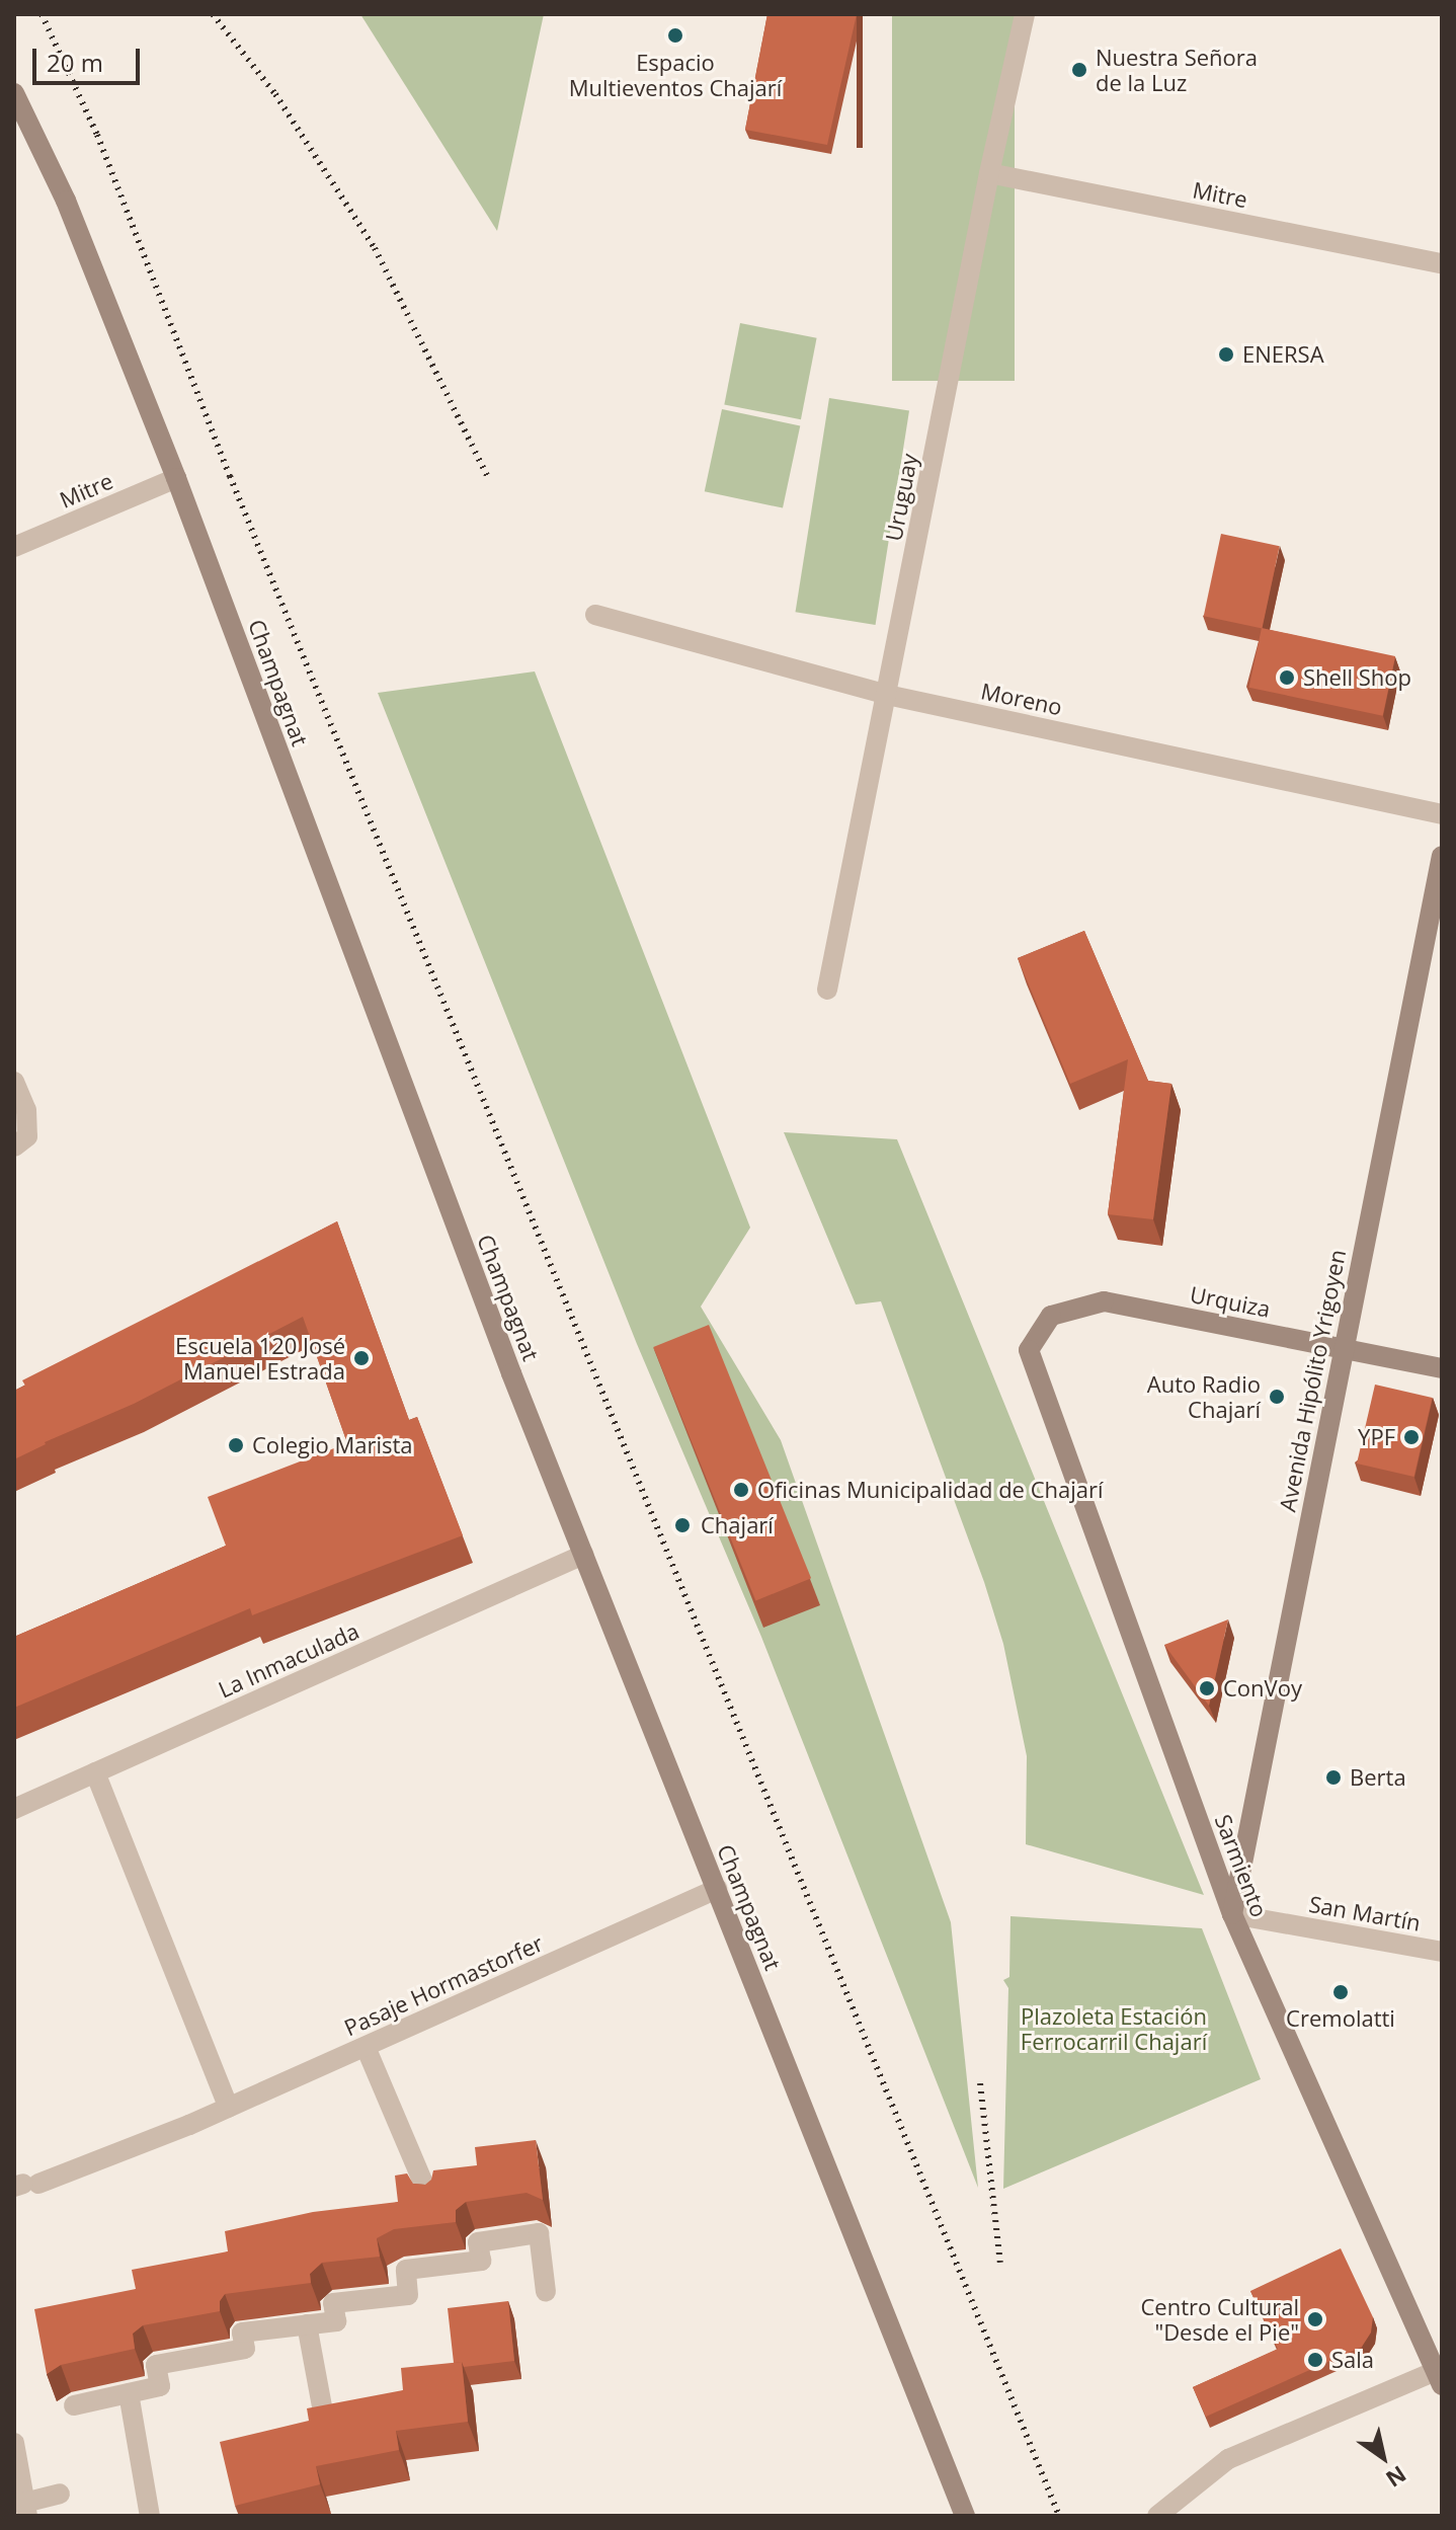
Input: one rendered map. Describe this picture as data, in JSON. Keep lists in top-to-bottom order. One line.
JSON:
{"streets":{"street":["Mitre","Uruguay","Champagnat","Moreno","Urquiza","Avenida Hipólito Yrigoyen","La Inmaculada","Sarmiento","San Martín","Pasaje Hormastorfer"]},"crossings":[["Mitre","Uruguay"],["Mitre","Champagnat"],["Uruguay","Moreno"],["Champagnat","La Inmaculada"],["Champagnat","Pasaje Hormastorfer"],["Urquiza","Avenida Hipólito Yrigoyen"],["Urquiza","Sarmiento"],["Avenida Hipólito Yrigoyen","Sarmiento"],["Avenida Hipólito Yrigoyen","San Martín"],["Sarmiento","San Martín"]],"parks":["Plazoleta Estación Ferrocarril Chajarí"],"places":["Espacio Multieventos Chajarí","Nuestra Señora de la Luz","ENERSA","Shell Shop","Escuela 120 José Manuel Estrada","Auto Radio Chajarí","YPF","Colegio Marista","Oficinas Municipalidad de Chajarí","Chajarí","ConVoy","Berta","Cremolatti","Centro Cultural \"Desde el Pie\"","Sala"],"scale_bar":"20 m","north":"bottom right"}
